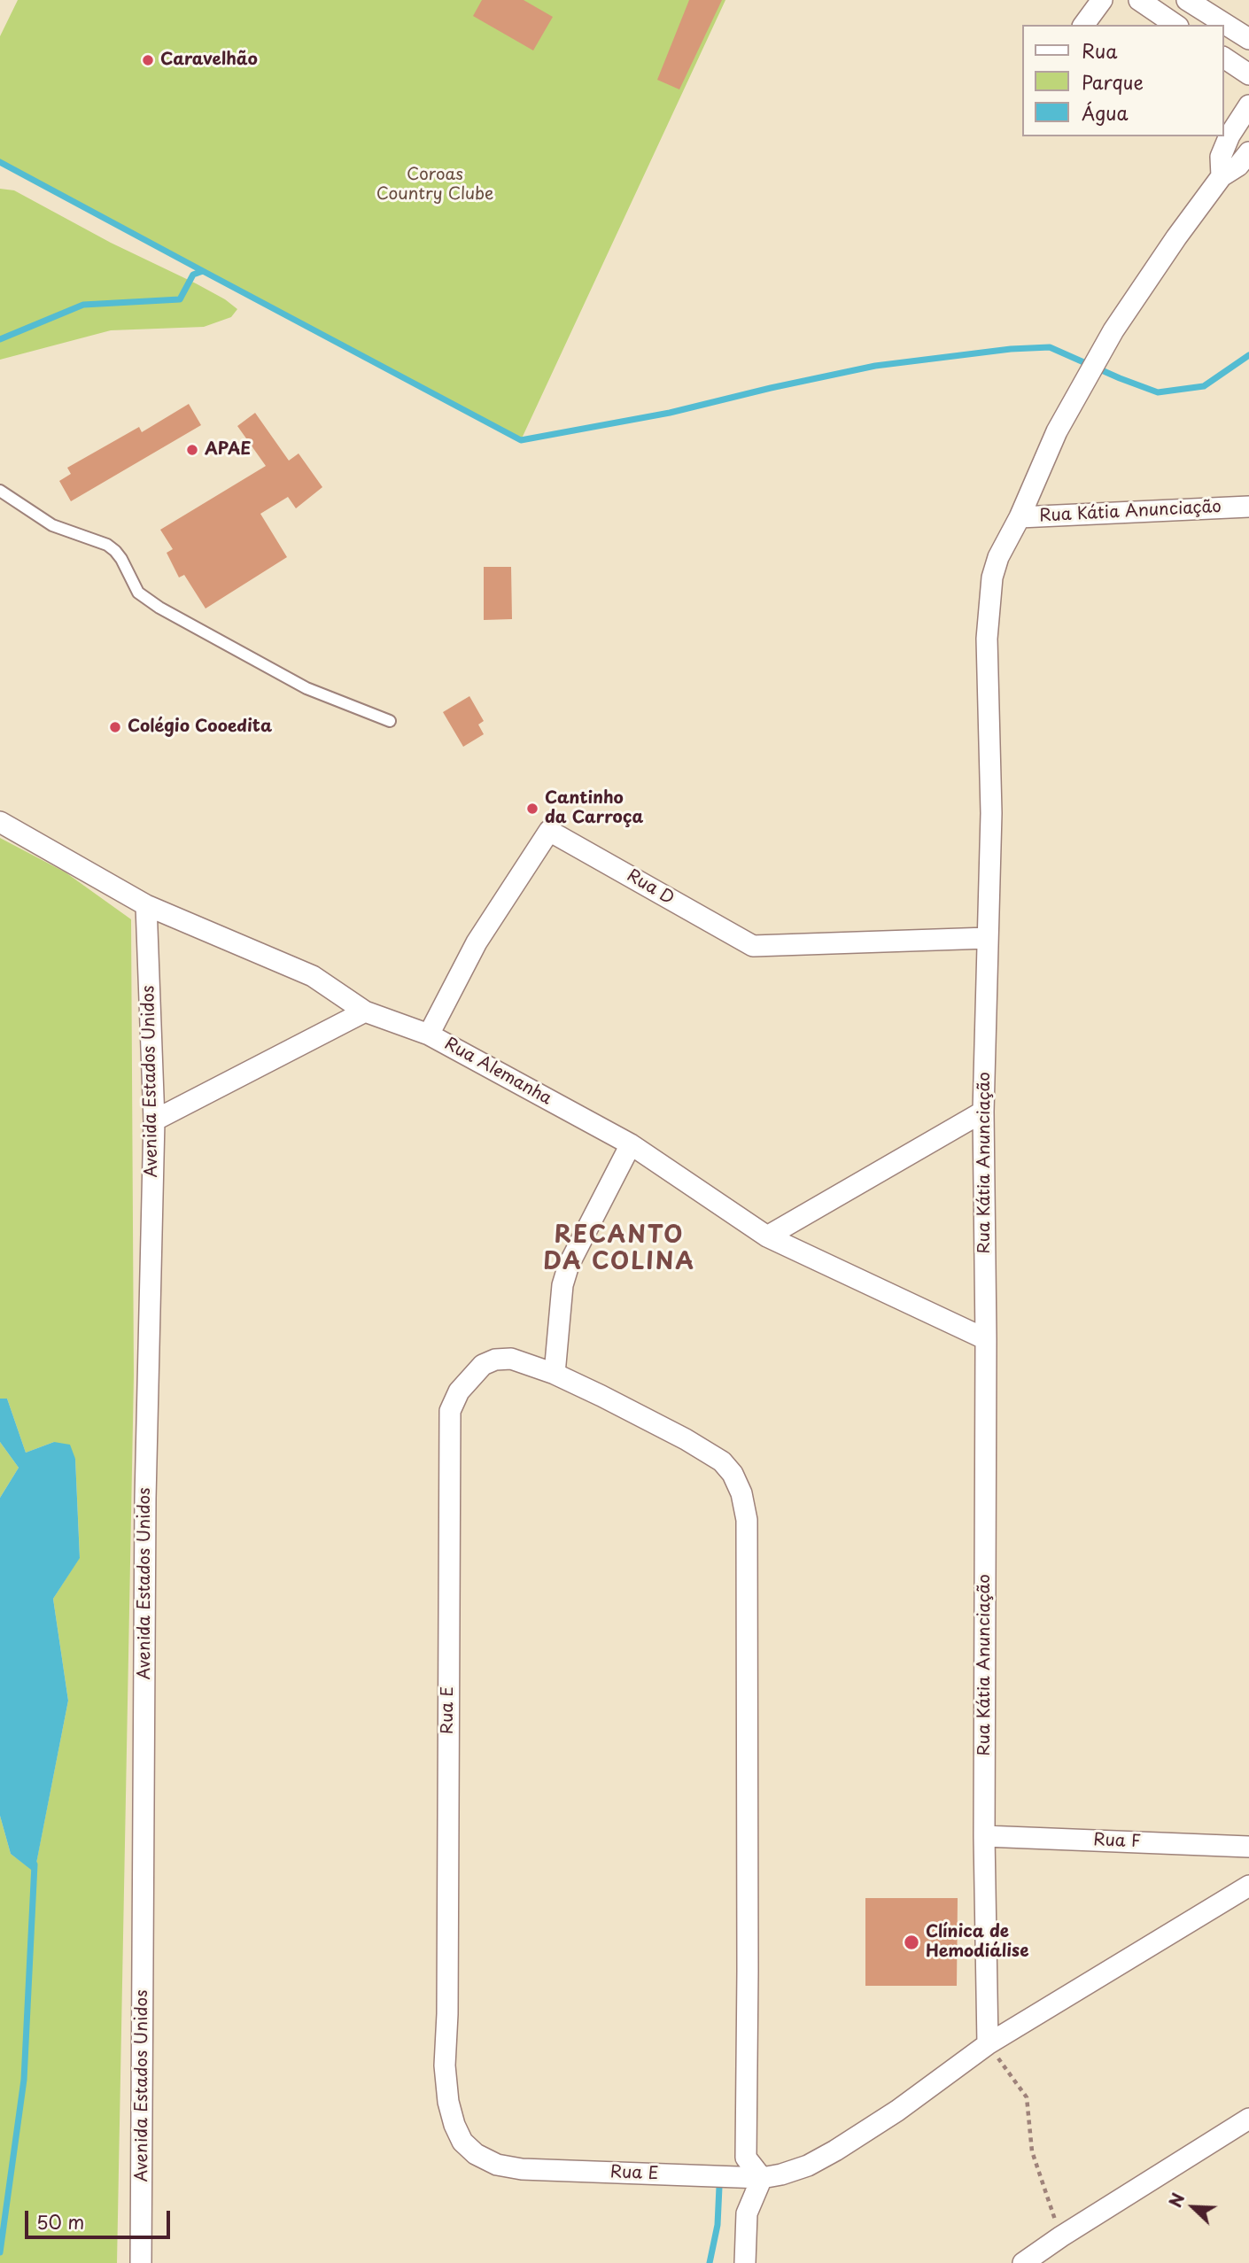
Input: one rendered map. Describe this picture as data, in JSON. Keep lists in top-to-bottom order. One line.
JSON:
{"streets":{"street":["Rua Kátia Anunciação","Rua D","Rua Alemanha","Avenida Estados Unidos","Rua E","Rua F"]},"crossings":[["Rua Kátia Anunciação","Rua D"],["Rua Kátia Anunciação","Rua Alemanha"],["Rua Kátia Anunciação","Rua F"],["Rua D","Rua Alemanha"],["Rua Alemanha","Avenida Estados Unidos"]],"districts":["RECANTO DA COLINA"],"parks":["Coroas Country Clube"],"places":["Caravelhão","APAE","Colégio Cooedita","Cantinho da Carroça","Clínica de Hemodiálise"],"legend":["Rua","Parque","Água"],"scale_bar":"50 m","north":"top left"}
